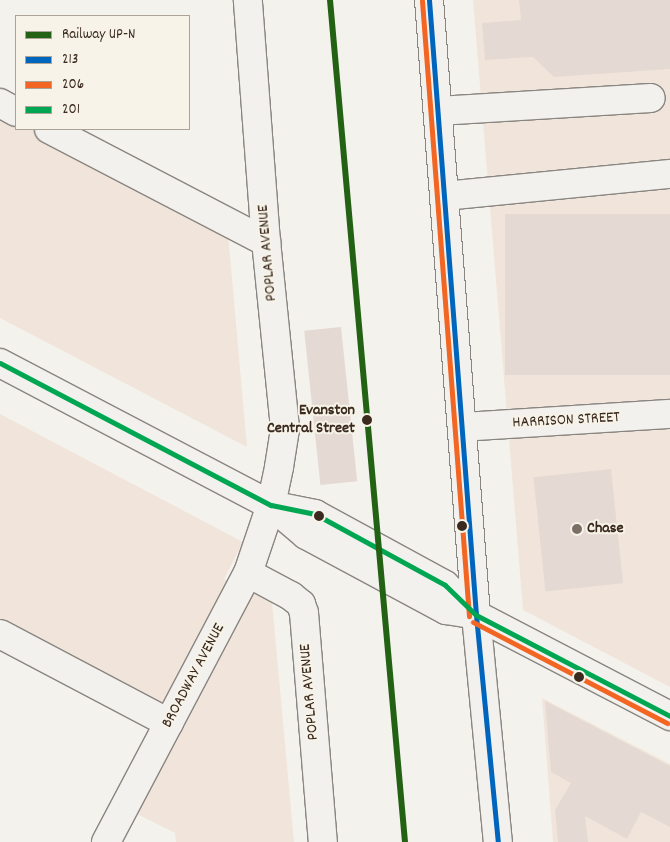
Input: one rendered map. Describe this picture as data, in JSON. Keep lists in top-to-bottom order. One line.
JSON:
{"streets":{"main road":["POPLAR AVENUE","HARRISON STREET","BROADWAY AVENUE"]},"crossings":[["POPLAR AVENUE","BROADWAY AVENUE"]],"places":["Evanston Central Street","Chase"],"lines":["rail line UP-N","transit line 213","transit line 206","transit line 201"],"legend":["Railway UP-N","213","206","201"]}
